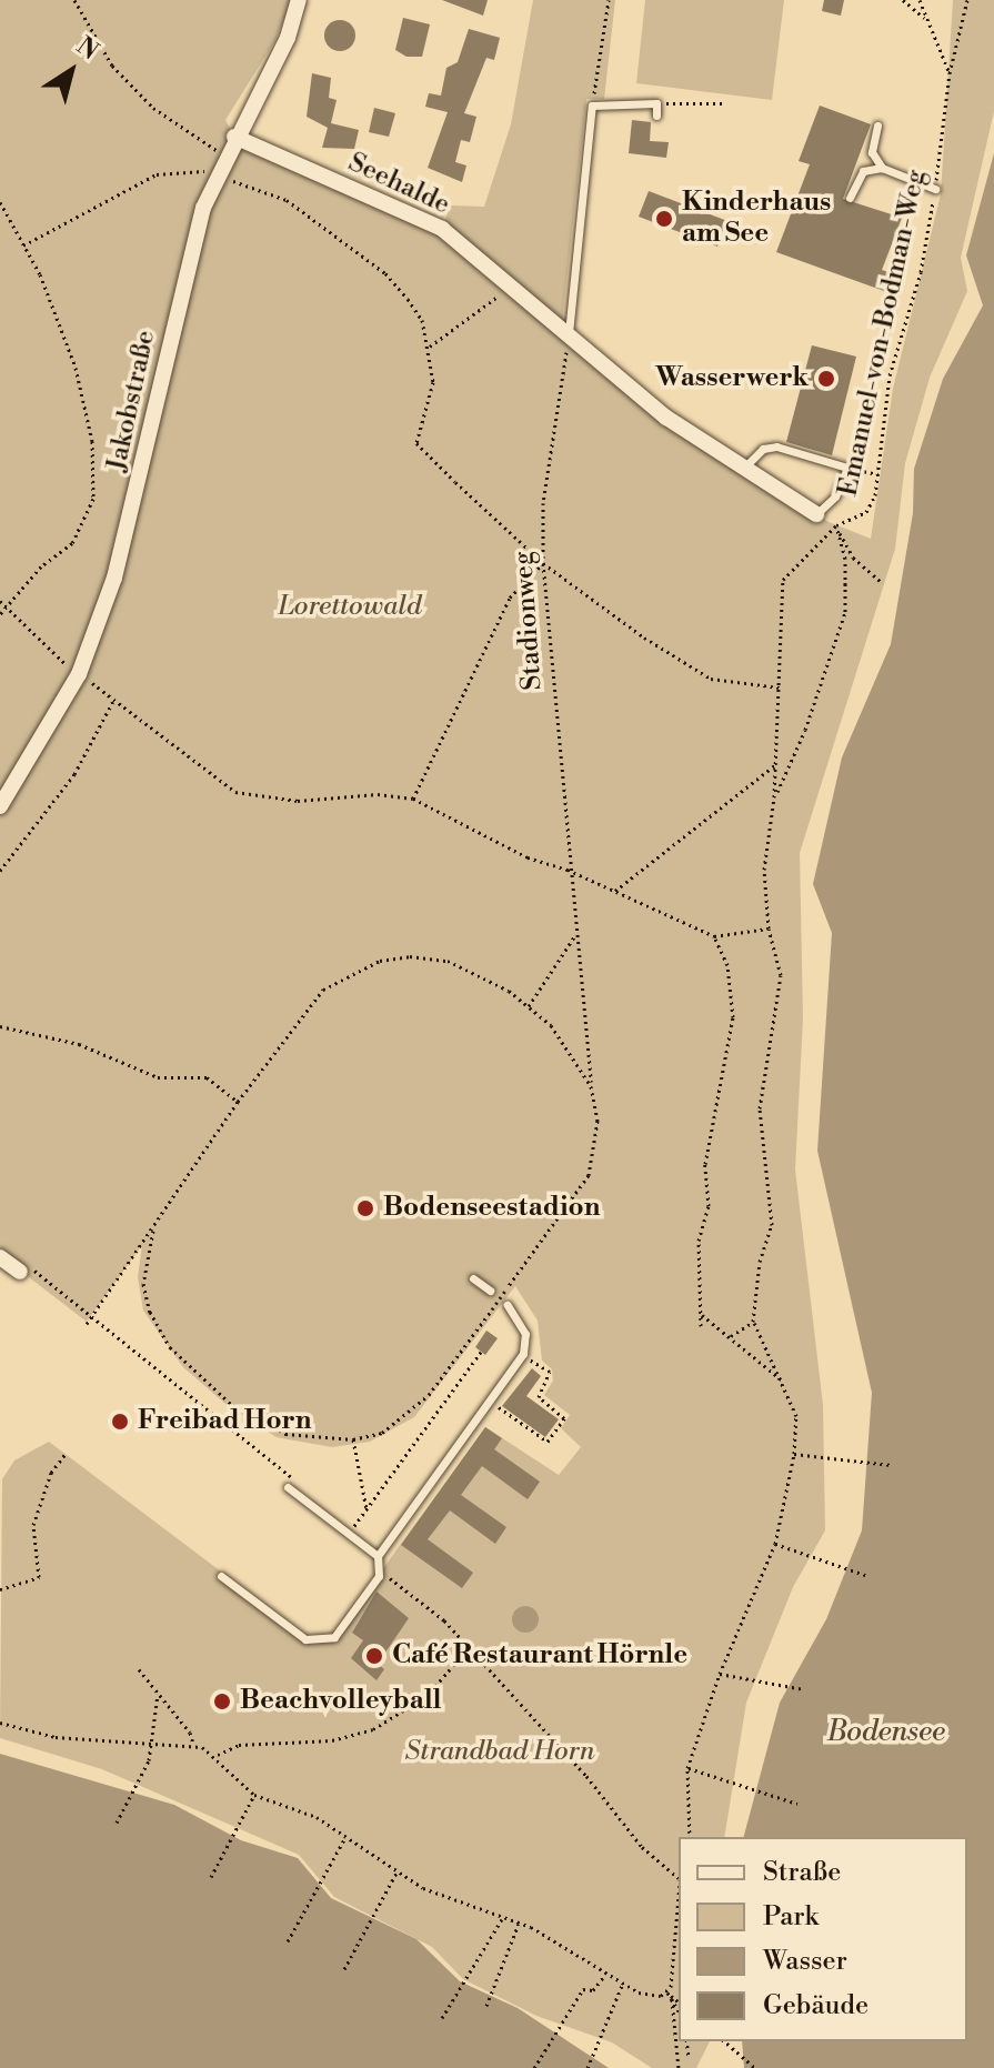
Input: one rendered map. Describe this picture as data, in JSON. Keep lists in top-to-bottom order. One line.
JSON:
{"streets":{"street":["Seehalde","Jakobstraße"],"path":["Emanuel-von-Bodman-Weg","Stadionweg"]},"crossings":[["Seehalde","Jakobstraße"],["Seehalde","Stadionweg"]],"water":["Bodensee"],"parks":["Lorettowald","Strandbad Horn"],"places":["Kinderhaus am See","Wasserwerk","Bodenseestadion","Freibad Horn","Café Restaurant Hörnle","Beachvolleyball"],"legend":["Straße","Park","Wasser","Gebäude"],"north":"top right"}
